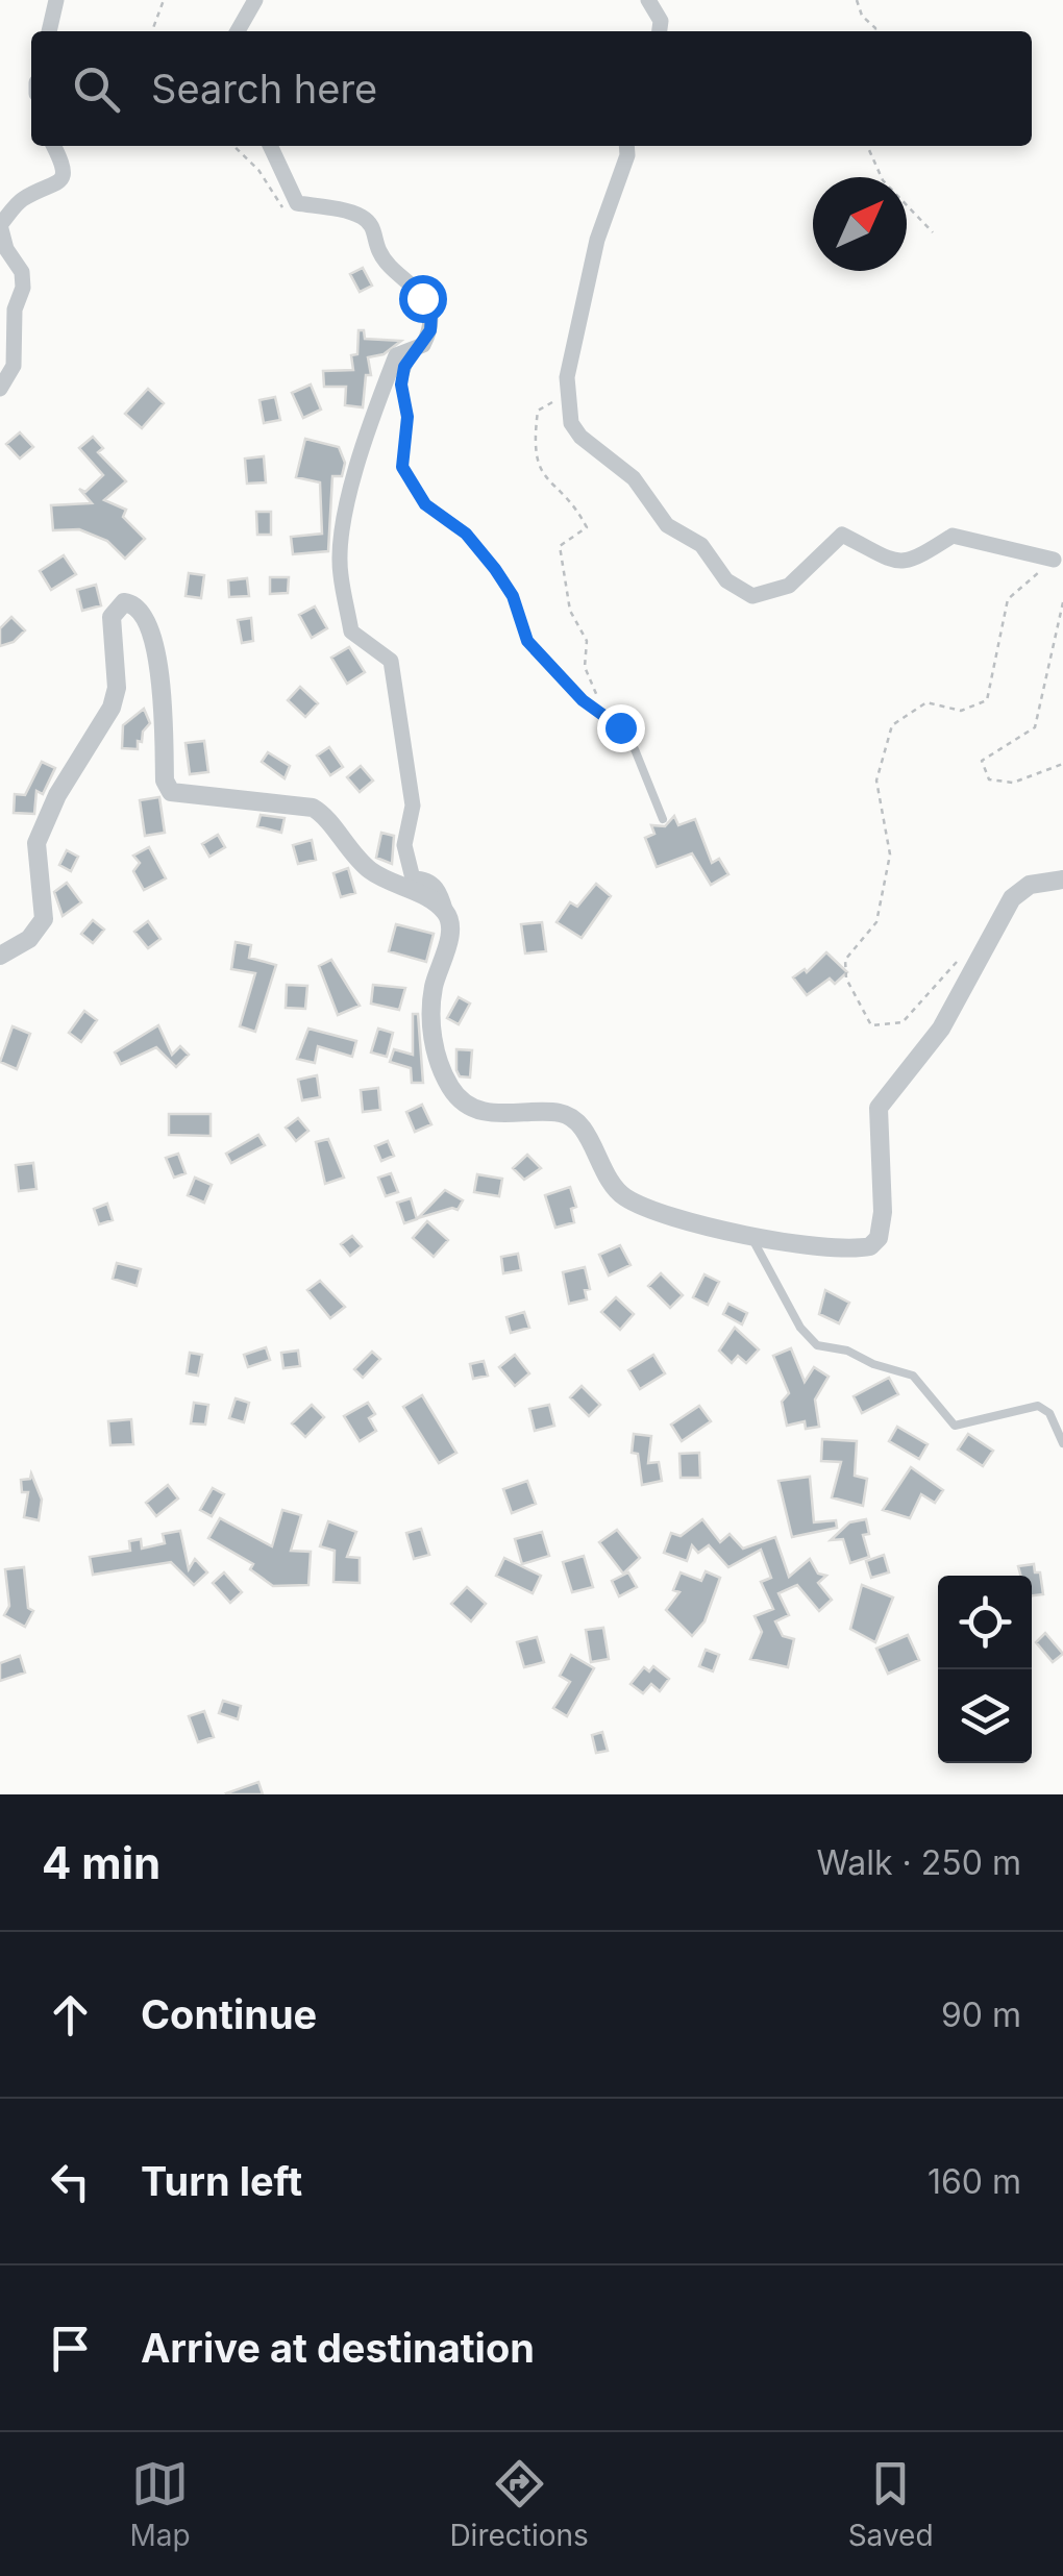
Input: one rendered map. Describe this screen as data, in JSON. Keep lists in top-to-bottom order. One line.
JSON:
{"north":"top right","page":{"search":"Search here","heading":["4 min","Walk · 250 m"],"list":[["Continue","90 m"],["Turn left","160 m"],"Arrive at destination"],"nav":["Map","Directions","Saved"]}}
